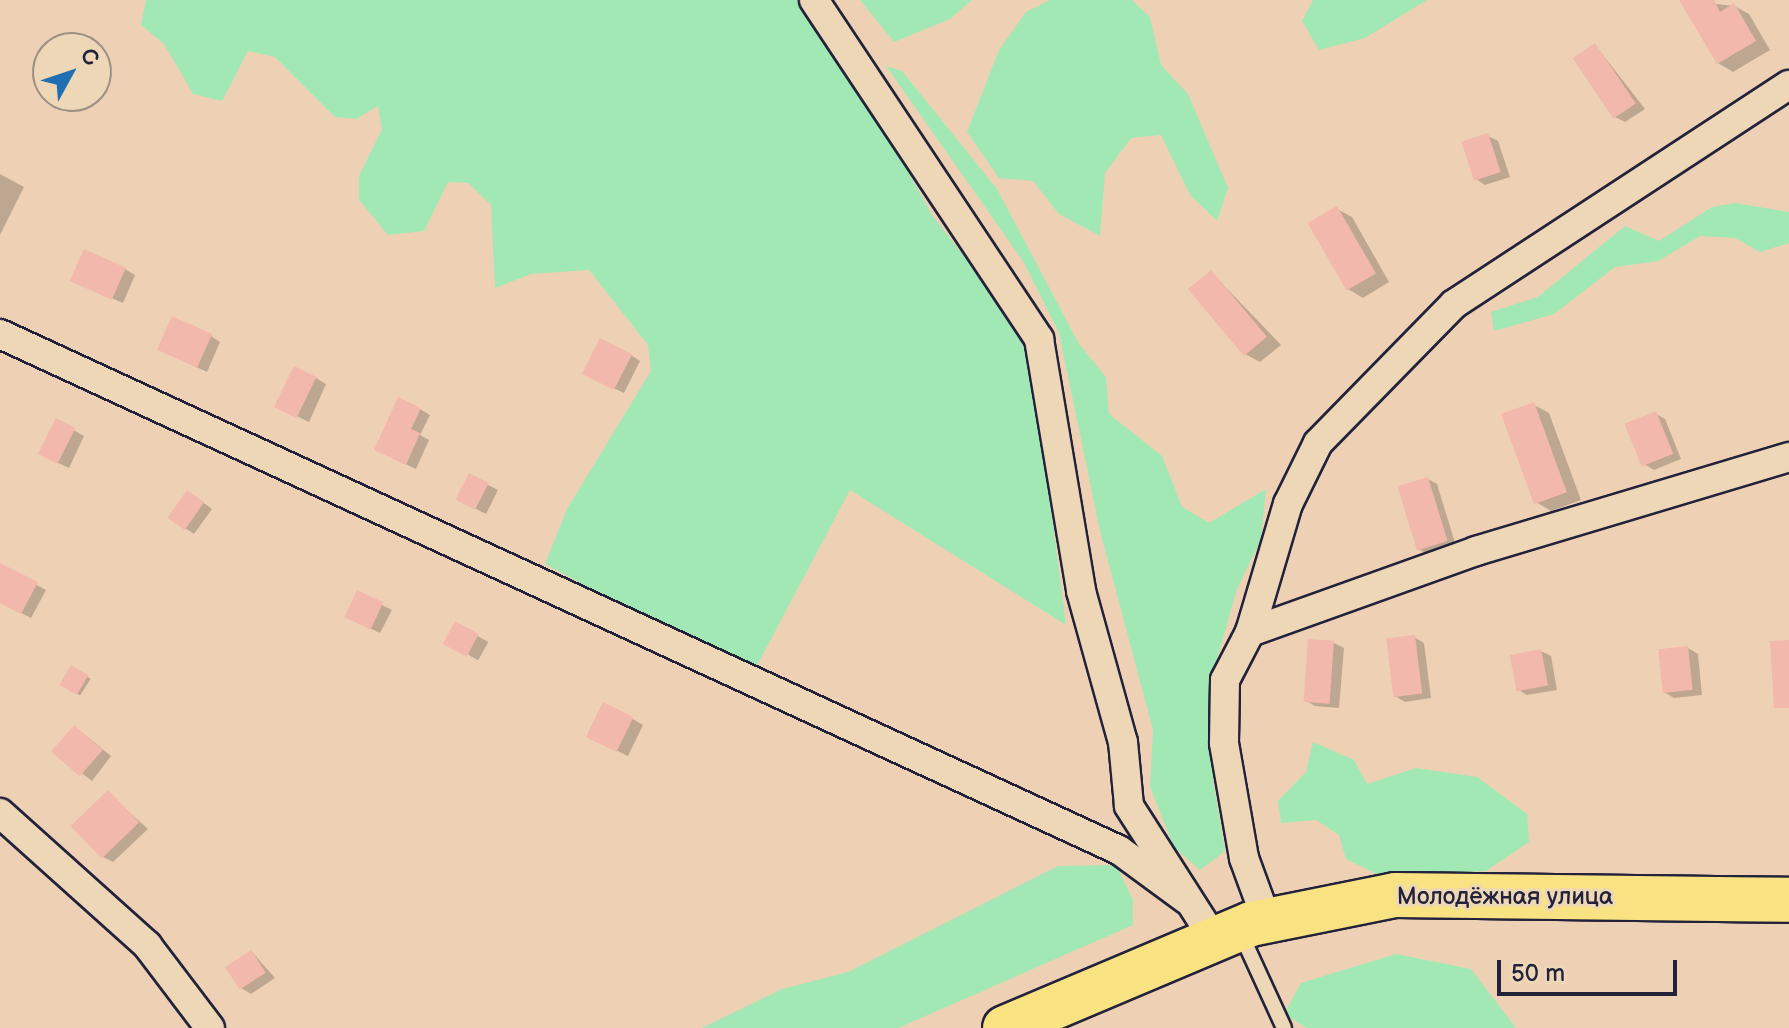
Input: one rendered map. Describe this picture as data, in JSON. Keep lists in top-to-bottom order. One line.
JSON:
{"streets":{"main road":["Молодёжная улица"]},"scale_bar":"50 m","north":"top right"}
